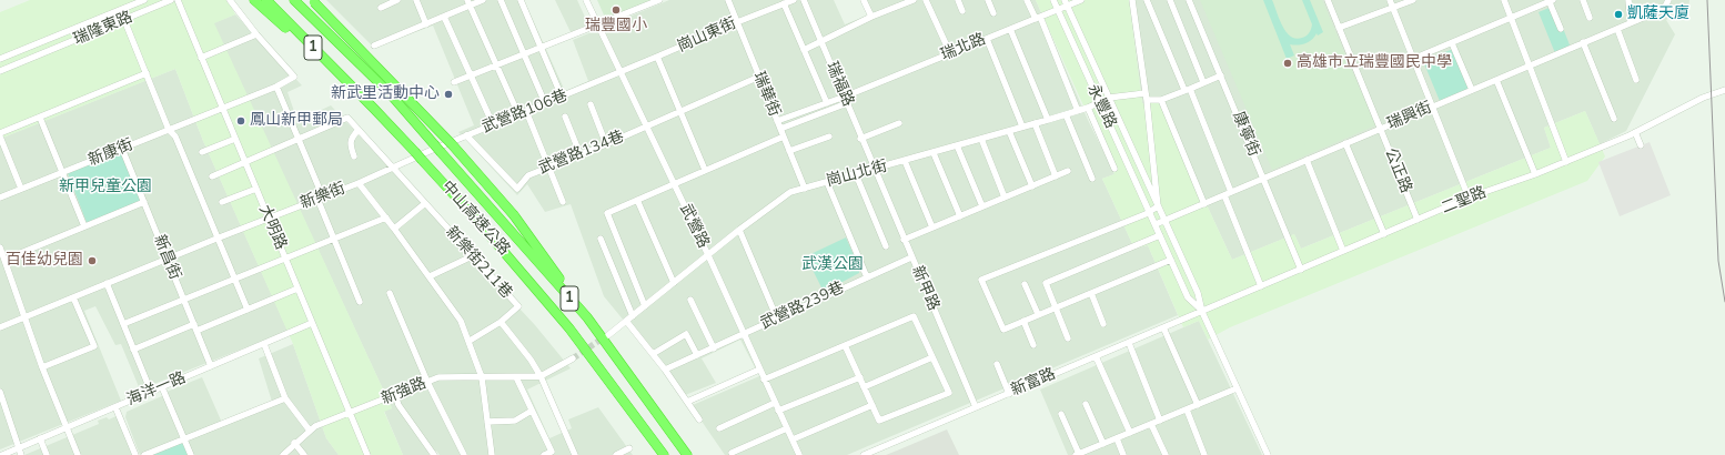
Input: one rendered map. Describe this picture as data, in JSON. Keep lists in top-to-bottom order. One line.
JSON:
{"streets":{"highway":["1","中山高速公路"],"street":["瑞隆東路","崗山東街","瑞北路","瑞福路","瑞華街","永豐路","武營路106巷","瑞興街","康寧街","新康街","武營路134巷","公正路","崗山北街","新樂街","二聖路","武營路","大明路","新昌街","新樂街211巷","新甲路","武營路239巷","新富路","海洋一路","新強路"]},"crossings":[["崗山東街","瑞華街"],["崗山東街","武營路106巷"],["崗山東街","武營路"],["瑞北路","瑞福路"],["瑞北路","瑞華街"],["瑞北路","永豐路"],["瑞福路","崗山北街"],["瑞福路","新甲路"],["瑞華街","武營路134巷"],["瑞華街","崗山北街"],["永豐路","瑞興街"],["永豐路","崗山北街"],["永豐路","二聖路"],["永豐路","新富路"],["武營路106巷","武營路134巷"],["武營路106巷","新樂街"],["武營路106巷","中山高速公路"],["武營路106巷","武營路"],["武營路106巷","新樂街211巷"],["瑞興街","康寧街"],["瑞興街","公正路"],["康寧街","二聖路"],["新康街","大明路"],["新康街","新昌街"],["武營路134巷","武營路"],["公正路","二聖路"],["崗山北街","武營路"],["崗山北街","新甲路"],["新樂街","大明路"],["新樂街","新昌街"],["新樂街","新樂街211巷"],["新樂街","新強路"],["二聖路","新富路"],["武營路","武營路239巷"],["大明路","海洋一路"],["大明路","新強路"],["新昌街","海洋一路"],["新甲路","武營路239巷"],["新甲路","新富路"]],"parks":["新甲兒童公園","武漢公園"],"places":["瑞豐國小","凱薩天廈","高雄市立瑞豐國民中學","新武里活動中心","鳳山新甲郵局","百佳幼兒園"]}
